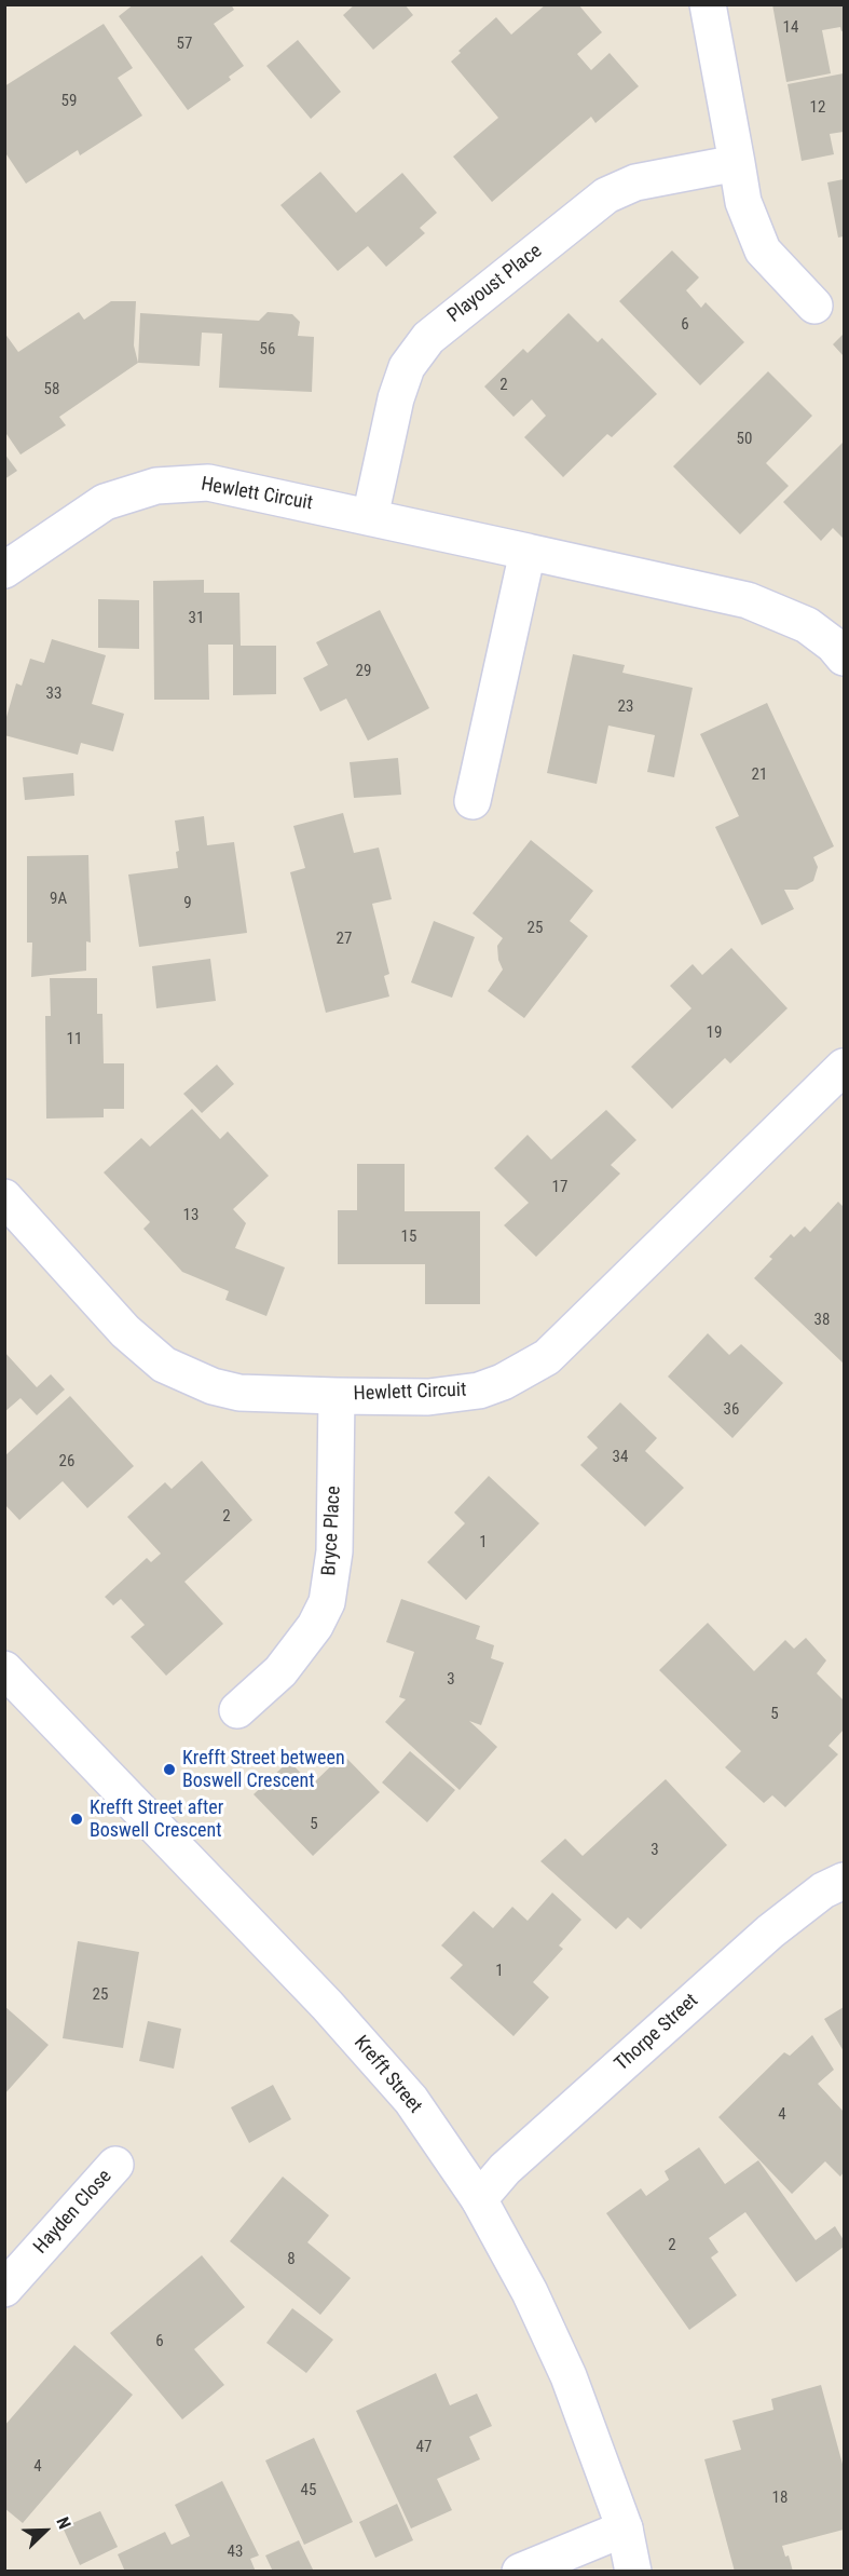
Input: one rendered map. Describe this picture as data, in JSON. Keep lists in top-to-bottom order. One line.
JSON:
{"streets":{"street":["Playoust Place","Hewlett Circuit","Bryce Place","Thorpe Street","Krefft Street","Hayden Close"]},"crossings":[["Playoust Place","Hewlett Circuit"],["Hewlett Circuit","Bryce Place"],["Thorpe Street","Krefft Street"]],"places":["Krefft Street between Boswell Crescent","Krefft Street after Boswell Crescent"],"house_numbers":["14","57","59","12","6","56","2","58","50","31","29","33","23","21","9A","9","25","27","19","11","17","13","15","38","36","34","26","2","1","3","5","5","3","1","25","4","2","8","6","47","4","45","18","43"],"north":"top right"}
